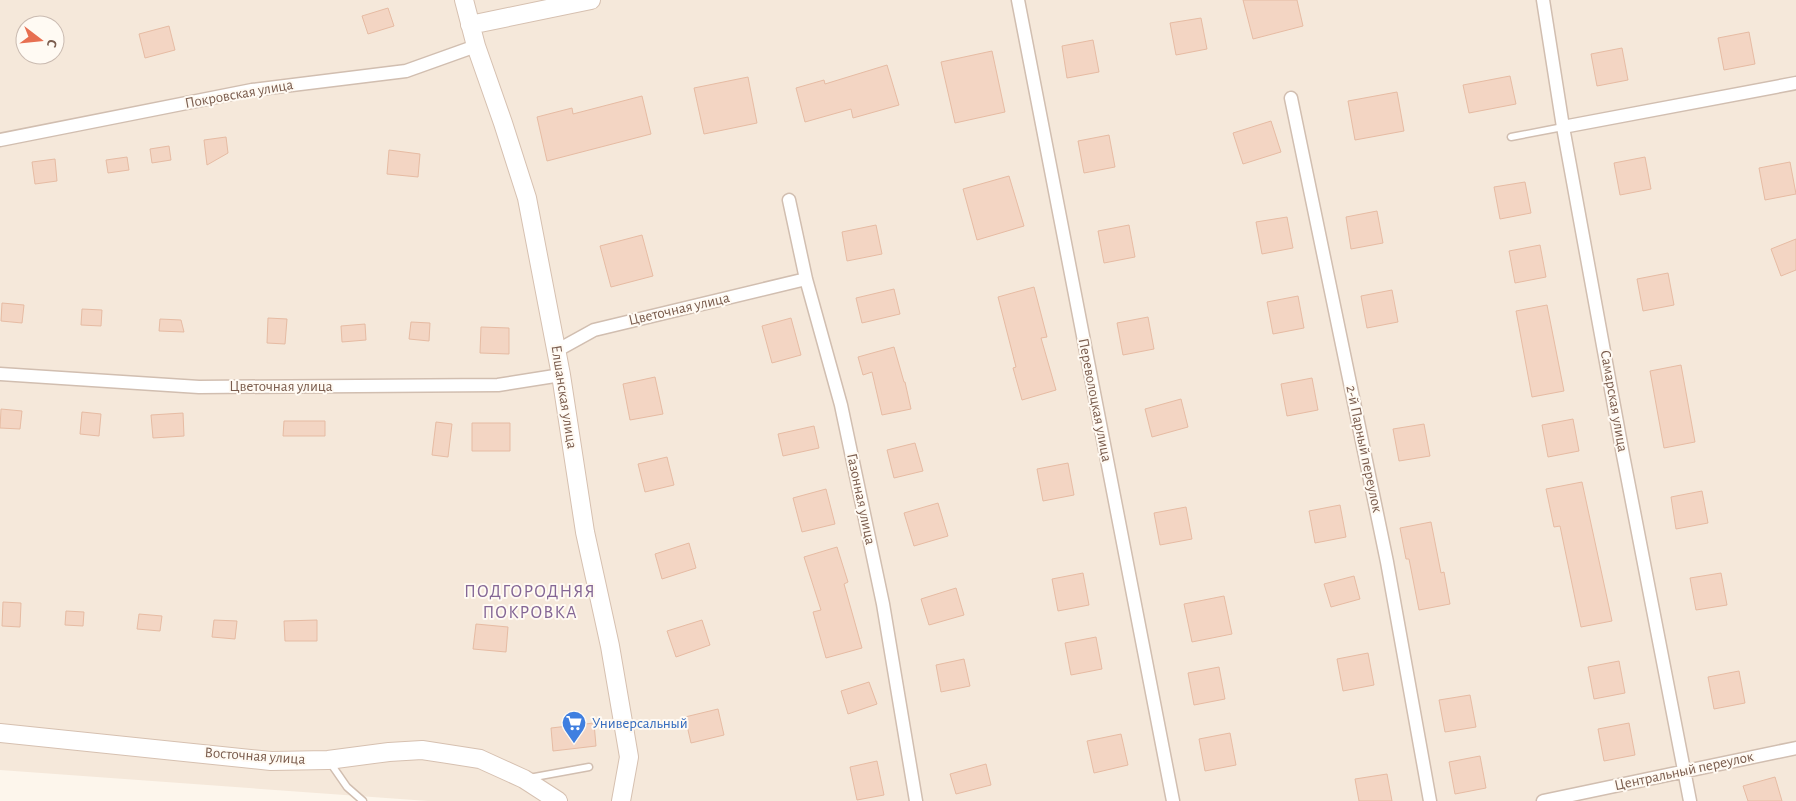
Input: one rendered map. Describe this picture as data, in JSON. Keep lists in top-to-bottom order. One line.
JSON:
{"streets":{"street":["Покровская улица","Цветочная улица","Елшанская улица","Переволоцкая улица","Самарская улица","2-й Парный переулок","Газонная улица","Восточная улица","Центральный переулок"]},"crossings":[["Покровская улица","Елшанская улица"],["Цветочная улица","Елшанская улица"],["Цветочная улица","Газонная улица"],["Самарская улица","Центральный переулок"]],"districts":["ПОДГОРОДНЯЯ ПОКРОВКА"],"places":{"supermarket":["Универсальный"]},"north":"right"}
